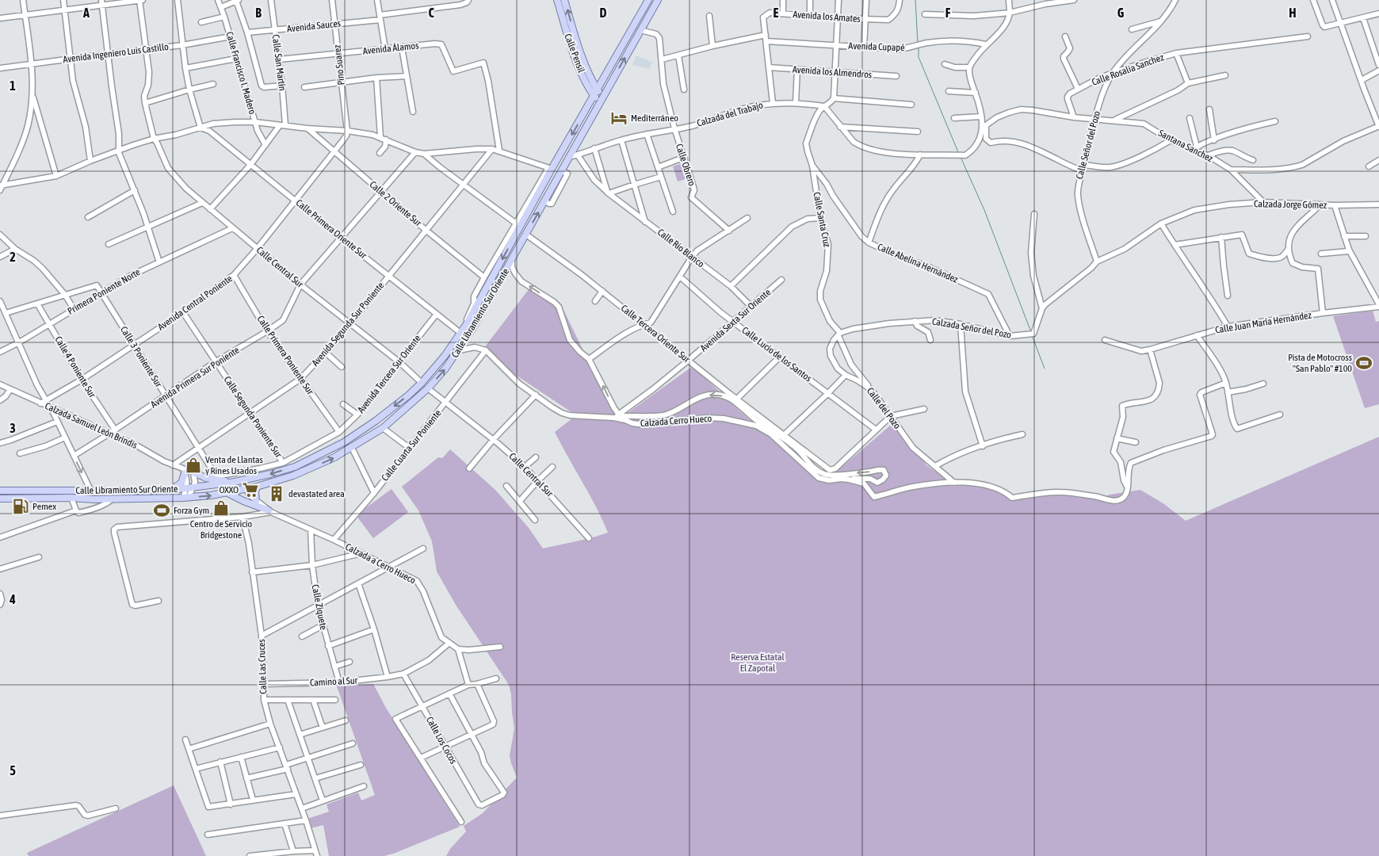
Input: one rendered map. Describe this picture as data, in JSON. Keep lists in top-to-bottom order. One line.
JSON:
{"streets":{"main road":["Calle Pensil","Calle Libramiento Sur Oriente"],"street":["Avenida los Amates","Avenida Sauces","Avenida Cupapé","Avenida Álamos","Avenida Ingeniero Luis Castillo","Calle San Martín","Pino Suarez","Calle Rosalia Sanchez","Avenida los Almendros","Calle Francisco I. Madero","Calzada del Trabajo","Calle Señor del Pozo","Santana Sanchez","Calle Obrero","Calle 2 Oriente Sur","Calzada Jorge Gómez","Calle Santa Cruz","Calle Primera Oriente Sur","Calle Río Blanco","Calle Abelina Hernández","Calle Central Sur","Primera Poniente Norte","Avenida Central Poniente","Avenida Sexta Sur Oriente","Calle Juan María Hernández","Avenida Segunda Sur Poniente","Calzada Señor del Pozo","Calle Tercera Oriente Sur","Calle Lucio de los Santos","Calle Primera Poniente Sur","Calle 3 Poniente Sur","Calle 4 Poniente Sur","Avenida Tercera Sur Oriente","Avenida Primera Sur Poniente","Calle del Pozo","Calle Segunda Poniente Sur","Calzada Cerro Hueco","Calzada Samuel León Brindis","Calle Cuarta Sur Poniente","Calzada a Cerro Hueco","Calle Ziquete","Calle Las Cruces","Camino al Sur","Calle Los Cocos"]},"crossings":[["Avenida los Amates","Avenida Cupapé"],["Avenida Sauces","Calle San Martín"],["Avenida Sauces","Pino Suarez"],["Avenida Cupapé","Calle Obrero"],["Avenida Álamos","Calle San Martín"],["Avenida Álamos","Pino Suarez"],["Avenida Ingeniero Luis Castillo","Calle Francisco I. Madero"],["Calle Pensil","Calle Libramiento Sur Oriente"],["Pino Suarez","Avenida Central Poniente"],["Calle Rosalia Sanchez","Calle Señor del Pozo"],["Calzada del Trabajo","Calle Obrero"],["Calzada del Trabajo","Calle Santa Cruz"],["Calzada del Trabajo","Calle Río Blanco"],["Calzada del Trabajo","Calle Libramiento Sur Oriente"],["Calle Señor del Pozo","Santana Sanchez"],["Calle Señor del Pozo","Calzada Jorge Gómez"],["Santana Sanchez","Calzada Jorge Gómez"],["Calle Obrero","Calle Libramiento Sur Oriente"],["Calle 2 Oriente Sur","Avenida Central Poniente"],["Calle 2 Oriente Sur","Avenida Segunda Sur Poniente"],["Calle 2 Oriente Sur","Avenida Primera Sur Poniente"],["Calle Santa Cruz","Calle Abelina Hernández"],["Calle Santa Cruz","Calzada Señor del Pozo"],["Calle Santa Cruz","Calle del Pozo"],["Calle Primera Oriente Sur","Avenida Central Poniente"],["Calle Primera Oriente Sur","Calle Libramiento Sur Oriente"],["Calle Primera Oriente Sur","Avenida Segunda Sur Poniente"],["Calle Primera Oriente Sur","Avenida Tercera Sur Oriente"],["Calle Primera Oriente Sur","Avenida Primera Sur Poniente"],["Calle Río Blanco","Avenida Sexta Sur Oriente"],["Calle Abelina Hernández","Calzada Señor del Pozo"],["Calle Central Sur","Primera Poniente Norte"],["Calle Central Sur","Avenida Central Poniente"],["Calle Central Sur","Calle Libramiento Sur Oriente"],["Calle Central Sur","Avenida Segunda Sur Poniente"],["Calle Central Sur","Avenida Tercera Sur Oriente"],["Calle Central Sur","Avenida Primera Sur Poniente"],["Calle Central Sur","Calle Cuarta Sur Poniente"],["Primera Poniente Norte","Calle 3 Poniente Sur"],["Primera Poniente Norte","Calle 4 Poniente Sur"],["Avenida Central Poniente","Calle Primera Poniente Sur"],["Avenida Central Poniente","Calle 3 Poniente Sur"],["Avenida Central Poniente","Calle 4 Poniente Sur"],["Avenida Central Poniente","Calle Segunda Poniente Sur"],["Avenida Central Poniente","Calzada Samuel León Brindis"],["Calle Libramiento Sur Oriente","Calle Tercera Oriente Sur"],["Calle Libramiento Sur Oriente","Calzada a Cerro Hueco"],["Avenida Sexta Sur Oriente","Calle Tercera Oriente Sur"],["Avenida Sexta Sur Oriente","Calle Lucio de los Santos"],["Avenida Sexta Sur Oriente","Calzada Cerro Hueco"],["Avenida Segunda Sur Poniente","Calle Primera Poniente Sur"],["Avenida Segunda Sur Poniente","Calle 3 Poniente Sur"],["Avenida Segunda Sur Poniente","Calle Segunda Poniente Sur"],["Avenida Segunda Sur Poniente","Calzada Samuel León Brindis"],["Calzada Señor del Pozo","Calle del Pozo"],["Calle Tercera Oriente Sur","Calle Lucio de los Santos"],["Calle Primera Poniente Sur","Avenida Tercera Sur Oriente"],["Calle Primera Poniente Sur","Avenida Primera Sur Poniente"],["Calle 3 Poniente Sur","Avenida Tercera Sur Oriente"],["Calle 3 Poniente Sur","Avenida Primera Sur Poniente"],["Calle 4 Poniente Sur","Avenida Primera Sur Poniente"],["Avenida Tercera Sur Oriente","Calle Segunda Poniente Sur"],["Avenida Primera Sur Poniente","Calle Segunda Poniente Sur"],["Avenida Primera Sur Poniente","Calzada Samuel León Brindis"],["Calle del Pozo","Calzada Cerro Hueco"],["Calle Cuarta Sur Poniente","Calzada a Cerro Hueco"],["Calzada a Cerro Hueco","Calle Ziquete"],["Calzada a Cerro Hueco","Camino al Sur"],["Calle Ziquete","Camino al Sur"],["Calle Las Cruces","Camino al Sur"],["Camino al Sur","Calle Los Cocos"]],"parks":["Reserva Estatal El Zapotal"],"places":{"hotel":["Mediterráneo"],"sports":["Pista de Motocross \"San Pablo\" #100","Forza Gym"],"shop":["Venta de Llantas y Rines Usados","Centro de Servicio Bridgestone"],"supermarket":["OXXO"],"building":["devastated area"],"fuel station":["Pemex"]},"grid":{"columns":["A","B","C","D","E","F","G","H"],"rows":["1","2","3","4","5"]}}
